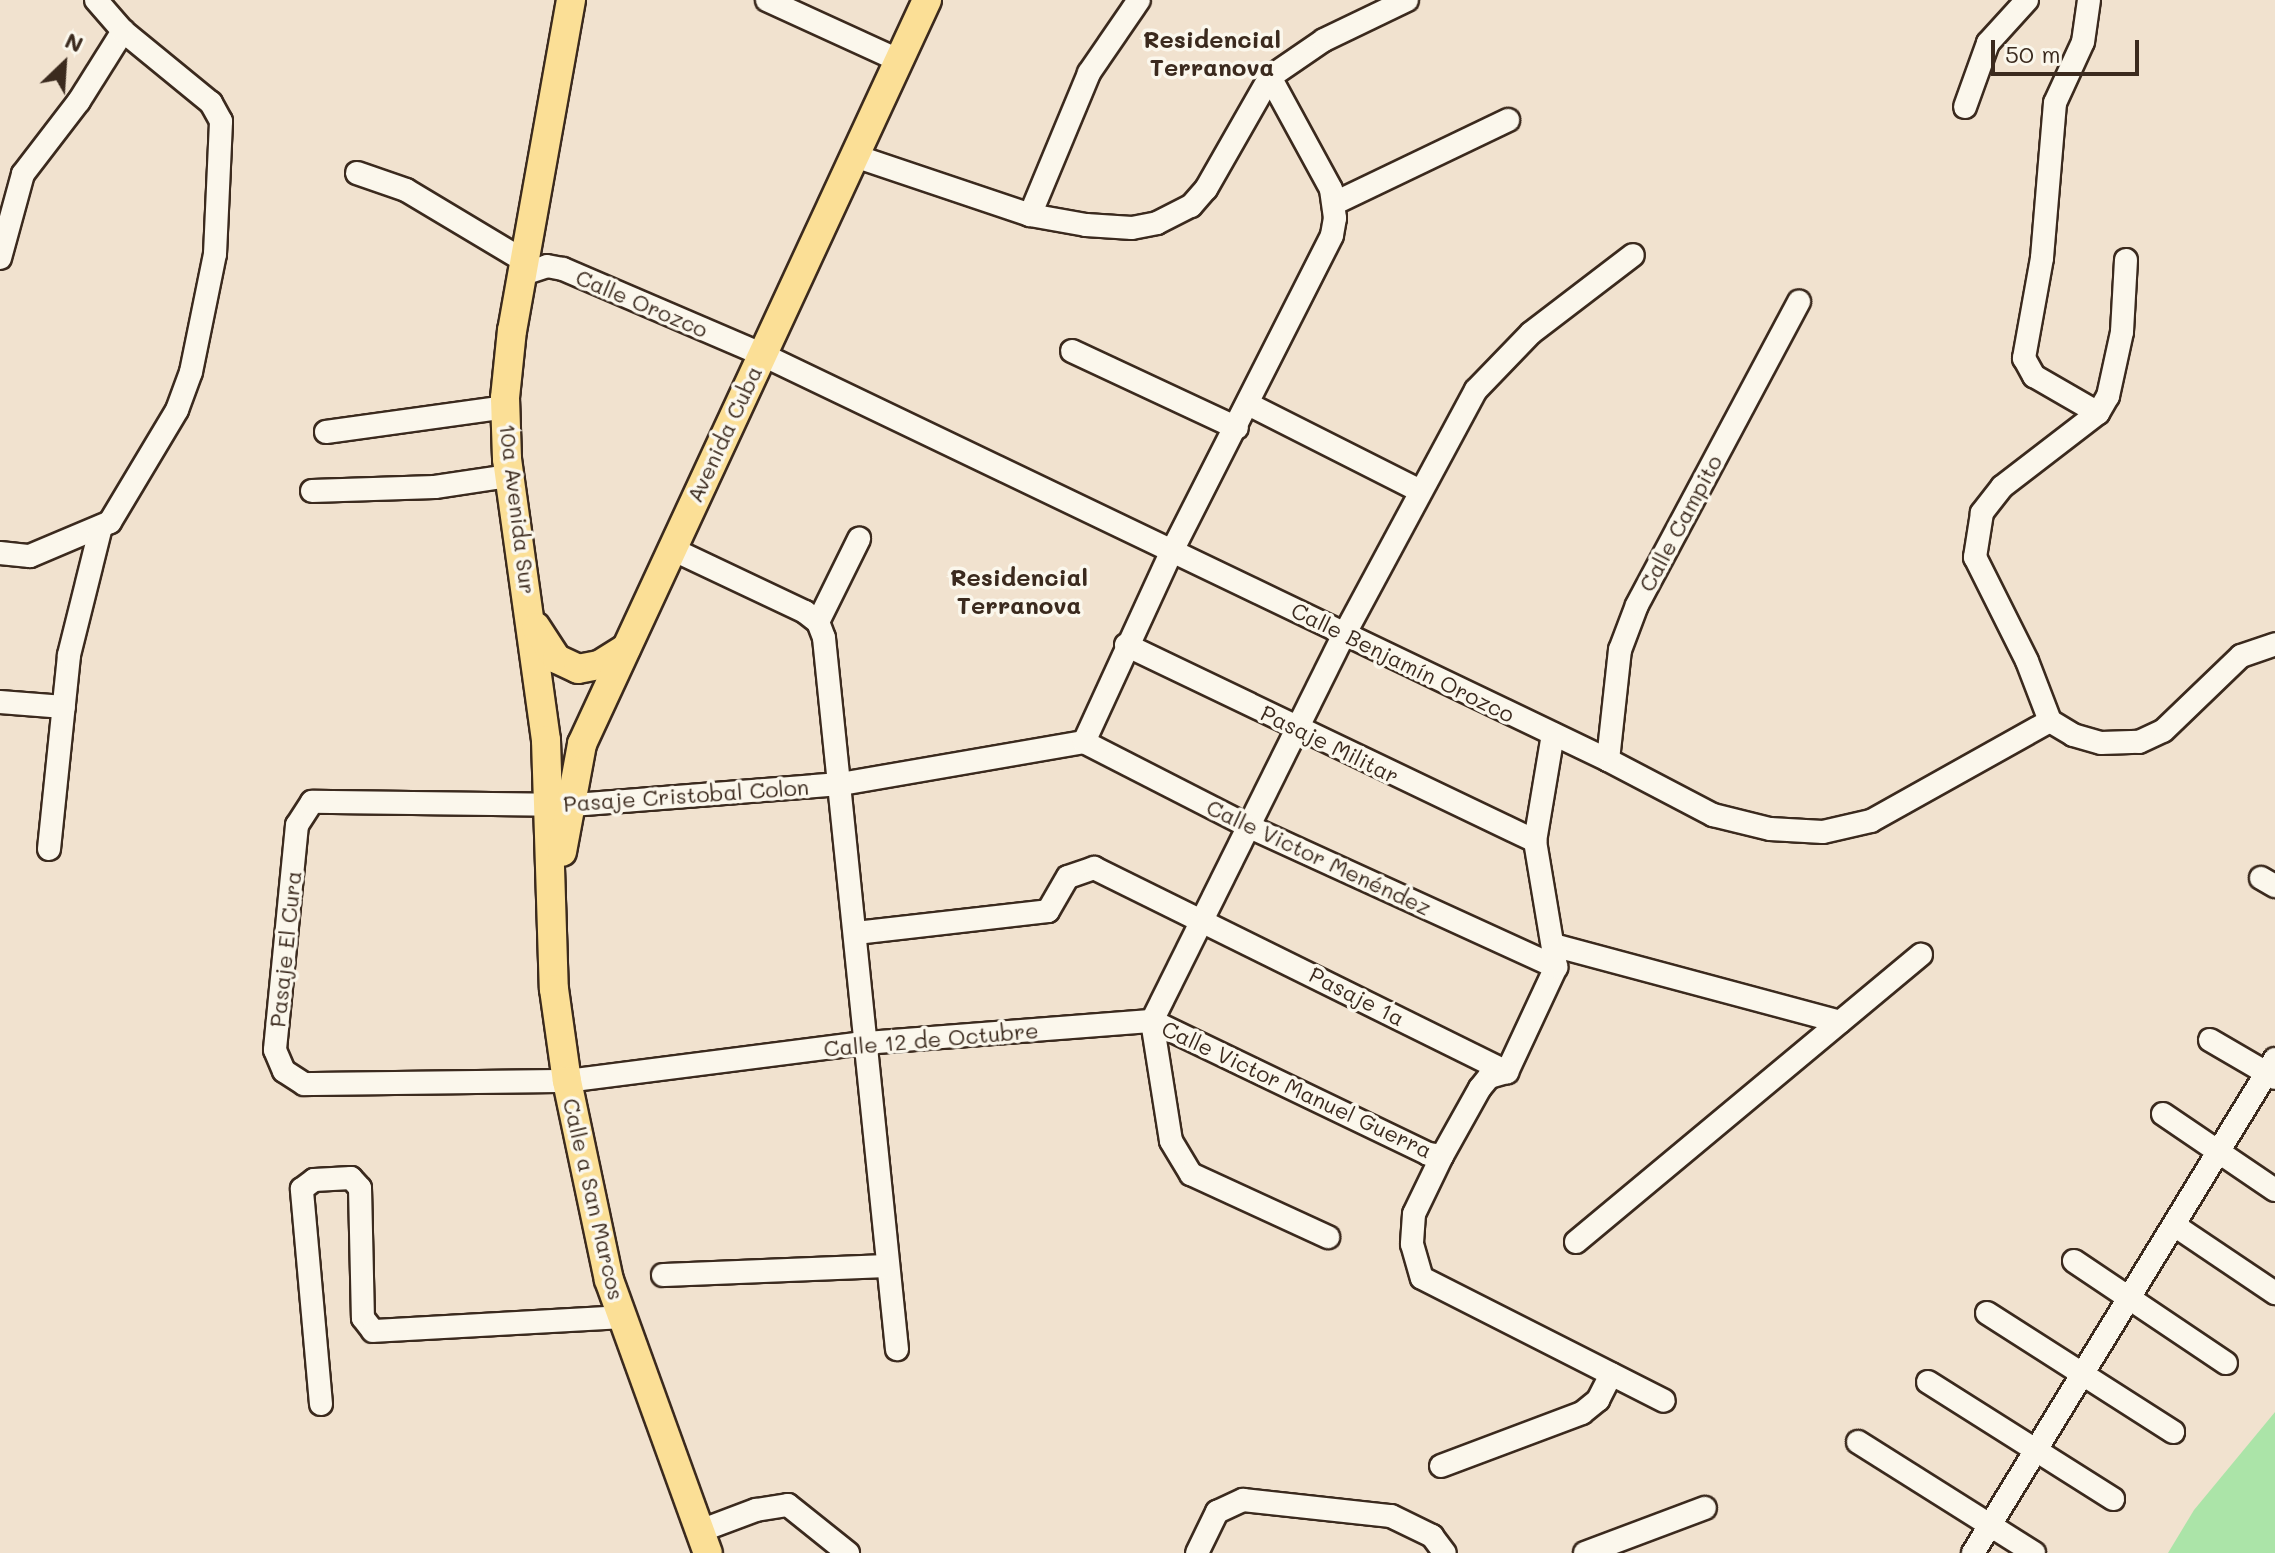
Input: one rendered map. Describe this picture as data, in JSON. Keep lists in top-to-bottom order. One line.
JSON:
{"streets":{"main road":["Avenida Cuba","10a Avenida Sur","Calle a San Marcos"],"street":["Calle Orozco","Calle Campito","Calle Benjamín Orozco","Pasaje Militar","Pasaje Cristobal Colon","Calle Victor Menéndez","Pasaje El Cura","Pasaje 1a","Calle 12 de Octubre","Calle Victor Manuel Guerra"]},"crossings":[["Calle Orozco","Avenida Cuba"],["Calle Orozco","10a Avenida Sur"],["Calle Orozco","Calle Benjamín Orozco"],["Avenida Cuba","10a Avenida Sur"],["Avenida Cuba","Calle Benjamín Orozco"],["Avenida Cuba","Pasaje Cristobal Colon"],["Avenida Cuba","Calle a San Marcos"],["10a Avenida Sur","Pasaje Cristobal Colon"],["Calle Campito","Calle Benjamín Orozco"],["Pasaje Cristobal Colon","Calle Victor Menéndez"],["Pasaje Cristobal Colon","Pasaje El Cura"],["Pasaje El Cura","Calle 12 de Octubre"],["Calle 12 de Octubre","Calle Victor Manuel Guerra"],["Calle 12 de Octubre","Calle a San Marcos"]],"districts":["Residencial Terranova","Residencial Terranova"],"scale_bar":"50 m","north":"top right"}
